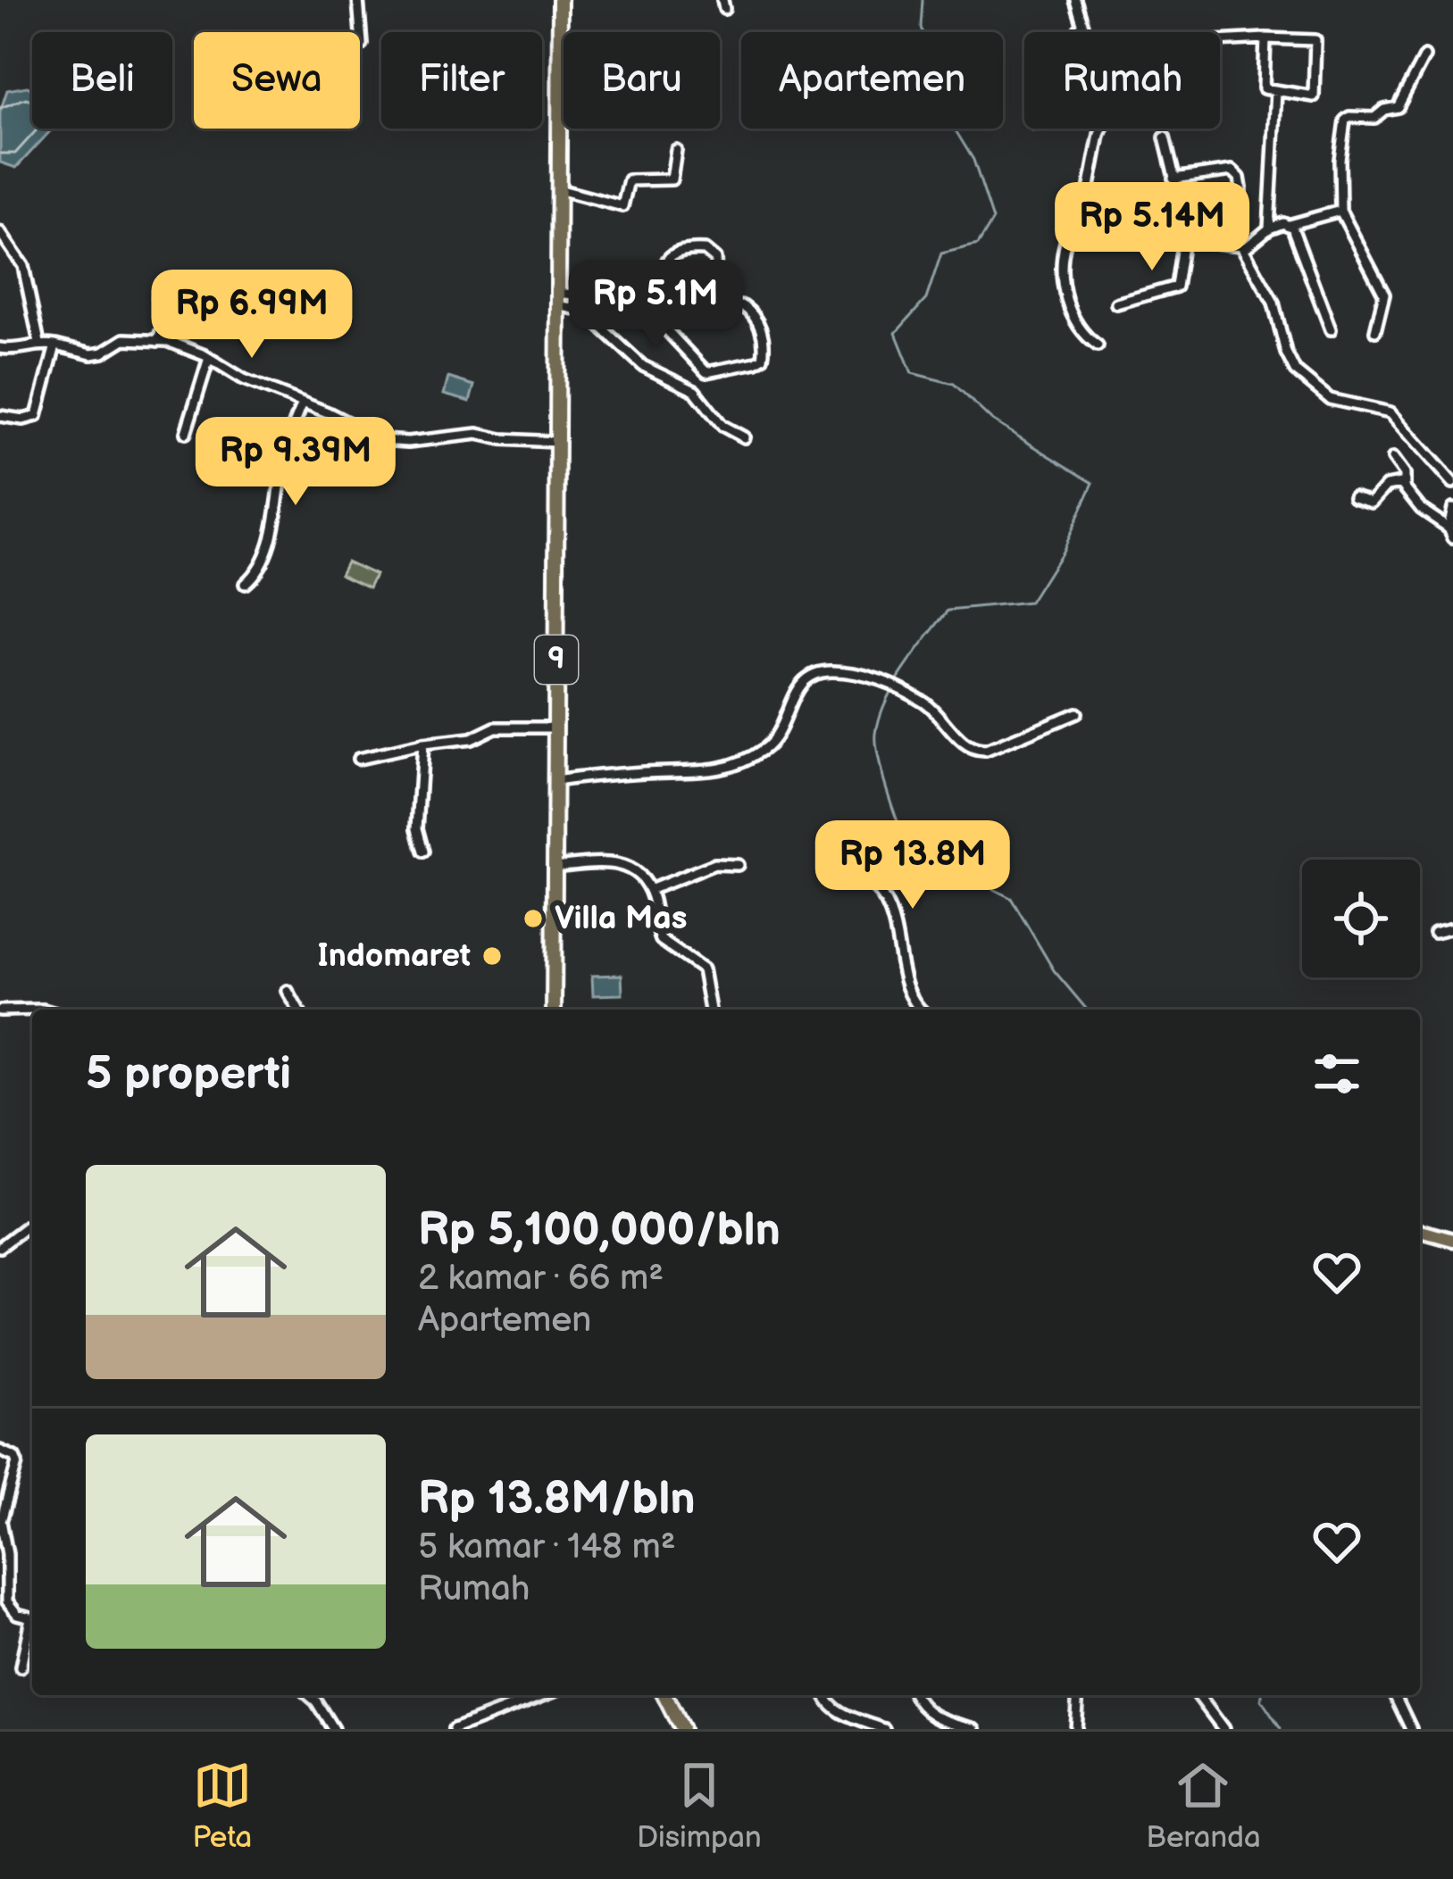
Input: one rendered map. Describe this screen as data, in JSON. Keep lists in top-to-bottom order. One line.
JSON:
{"streets":{"highway":["9"]},"places":["Villa Mas","Indomaret"],"page":{"chip":["Beli","Sewa","Filter","Baru","Apartemen","Rumah"],"price":["Rp 5.14M","Rp 5.1M","Rp 6.99M","Rp 9.39M","Rp 13.8M"],"heading":"5 properti","list":[{"name":"Rp 5,100,000/bln","note":"2 kamar · 66 m² · Apartemen"},{"name":"Rp 13.8M/bln","note":"5 kamar · 148 m² · Rumah"}],"tabs":["Peta","Disimpan","Beranda"]}}
